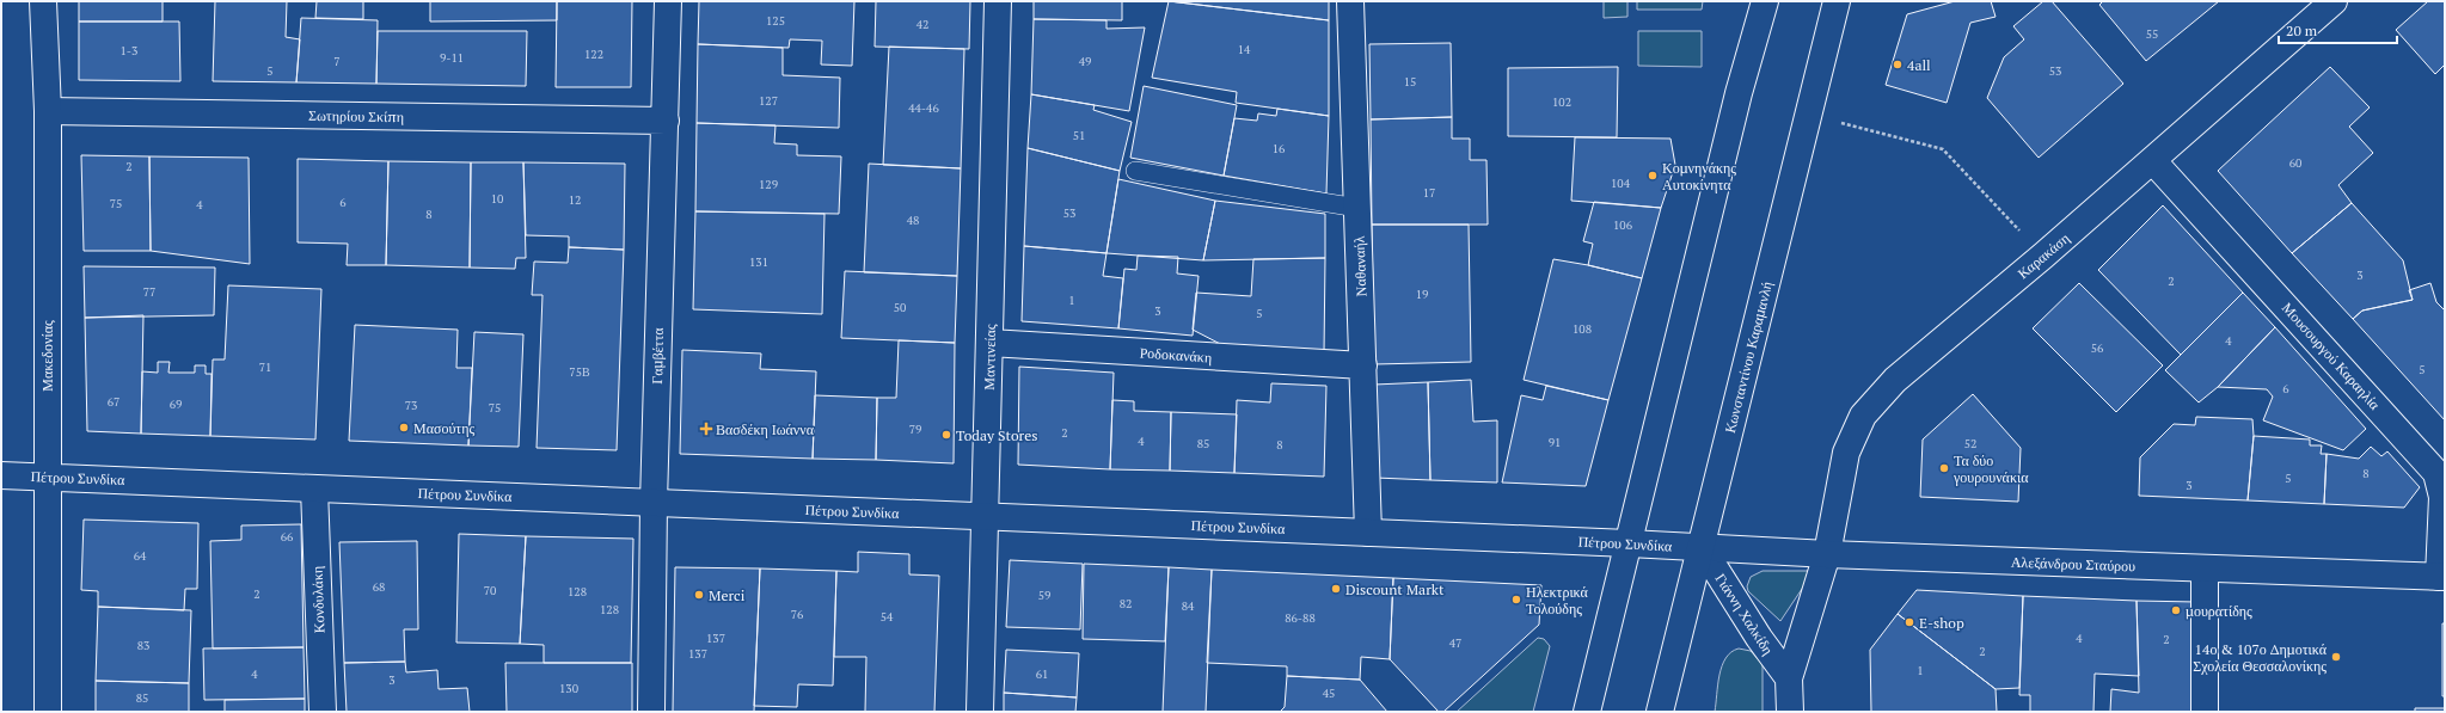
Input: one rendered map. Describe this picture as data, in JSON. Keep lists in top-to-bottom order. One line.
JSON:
{"streets":{"street":["Σωτηρίου Σκίπη","Καρακάση","Ναθαναήλ","Ροδοκανάκη","Μακεδονίας","Γαμβέττα","Μουσουργού Καραηλία","Μαντινείας","Κωνσταντίνου Καραμανλή","Πέτρου Συνδίκα","Αλεξάνδρου Σταύρου","Κονδυλάκη","Γιάννη Χαλκίδη"]},"crossings":[["Σωτηρίου Σκίπη","Μακεδονίας"],["Σωτηρίου Σκίπη","Γαμβέττα"],["Καρακάση","Μουσουργού Καραηλία"],["Καρακάση","Αλεξάνδρου Σταύρου"],["Καρακάση","Γιάννη Χαλκίδη"],["Ναθαναήλ","Ροδοκανάκη"],["Ναθαναήλ","Πέτρου Συνδίκα"],["Ροδοκανάκη","Μαντινείας"],["Μακεδονίας","Πέτρου Συνδίκα"],["Γαμβέττα","Πέτρου Συνδίκα"],["Μουσουργού Καραηλία","Αλεξάνδρου Σταύρου"],["Μαντινείας","Πέτρου Συνδίκα"],["Κωνσταντίνου Καραμανλή","Πέτρου Συνδίκα"],["Κωνσταντίνου Καραμανλή","Αλεξάνδρου Σταύρου"],["Κωνσταντίνου Καραμανλή","Γιάννη Χαλκίδη"],["Πέτρου Συνδίκα","Αλεξάνδρου Σταύρου"],["Πέτρου Συνδίκα","Κονδυλάκη"],["Πέτρου Συνδίκα","Γιάννη Χαλκίδη"],["Αλεξάνδρου Σταύρου","Γιάννη Χαλκίδη"]],"places":{"other":["4all","Κομνηνάκης Αυτοκίνητα","Μασούτης","Today Stores","Τα δύο γουρουνάκια","Discount Markt","Merci","Ηλεκτρικά Τολούδης","μουρατίδης","E-shop","14ο & 107ο Δημοτικά Σχολεία Θεσσαλονίκης"],"health":["Βασδέκη Ιωάννα"]},"house_numbers":["125","42","55","14","1-3","122","9-11","7","49","5","53","15","127","102","44-46","51","16","60","2","104","129","17","10","12","6","75","4","53","8","48","106","131","3","2","77","19","1","50","3","5","108","4","56","71","5","75Β","6","67","69","73","75","79","2","4","91","85","52","8","8","5","3","66","64","68","70","128","2","59","82","84","128","76","54","86-88","137","4","2","47","83","2","137","1","4","61","3","130","45","85"],"scale_bar":"20 m"}
